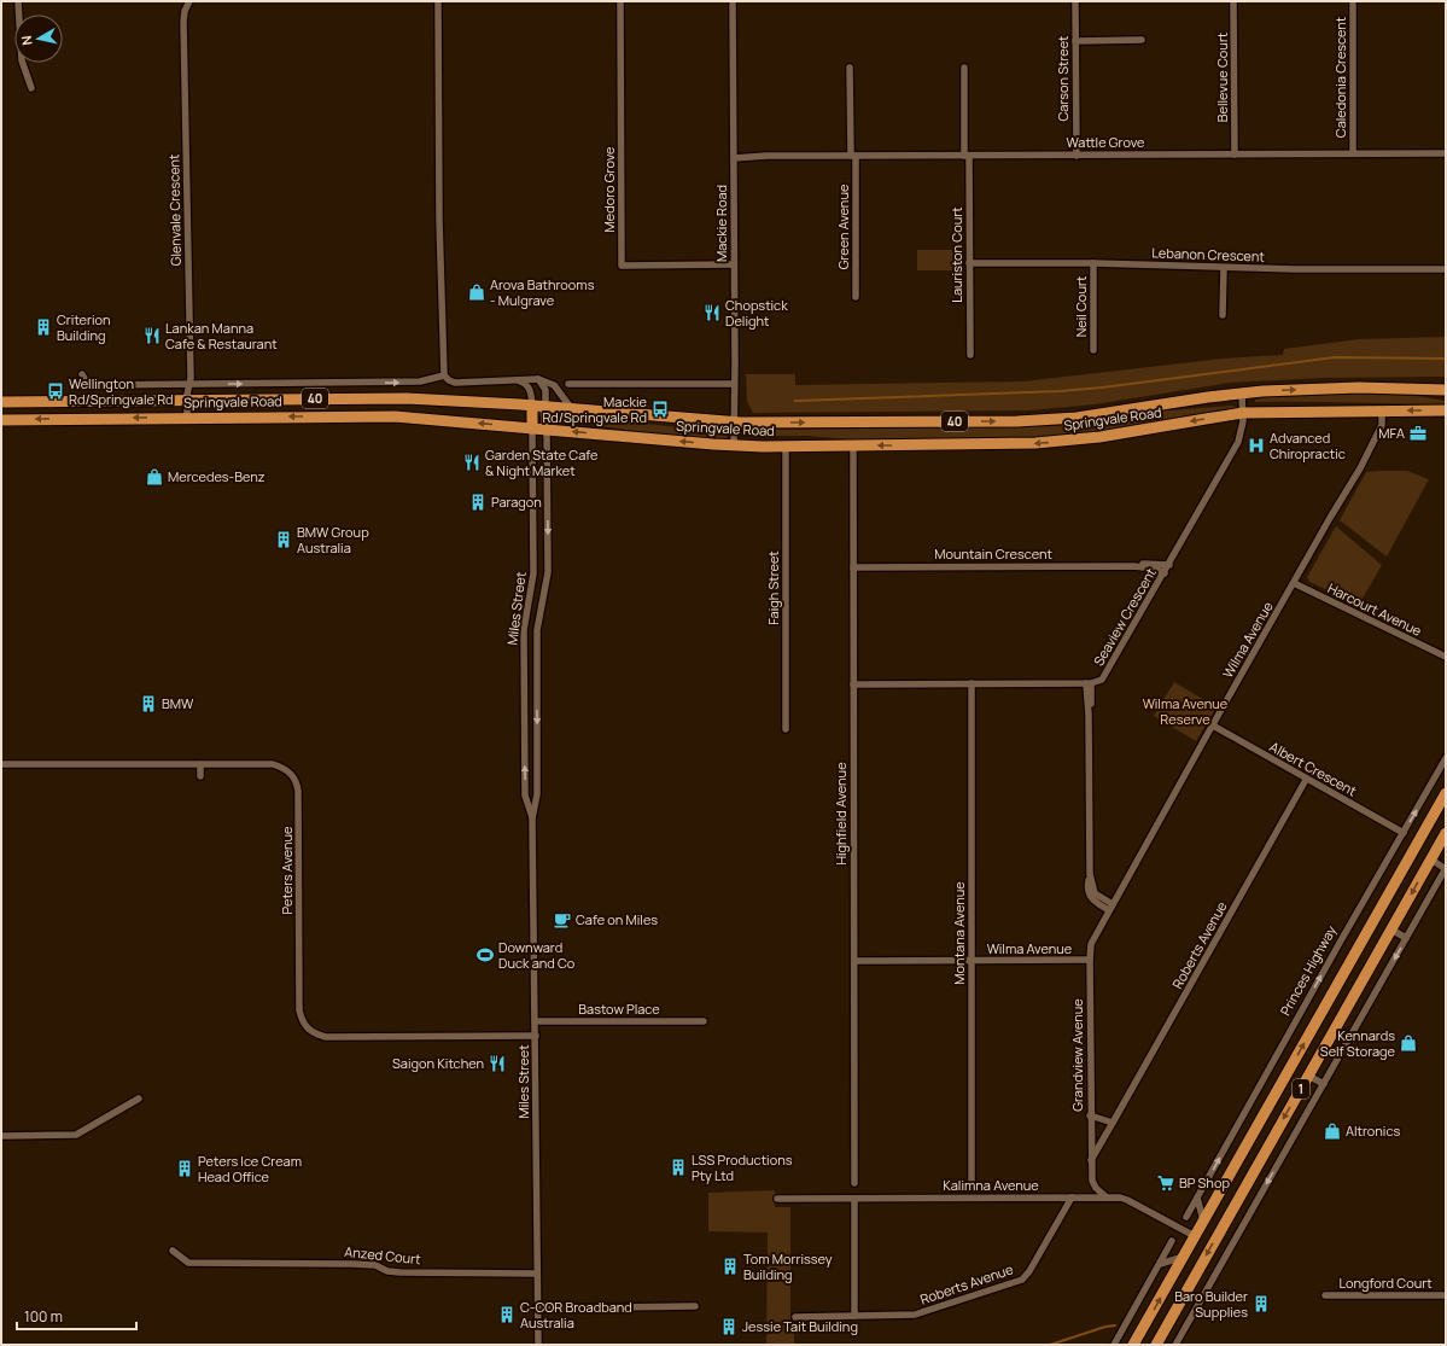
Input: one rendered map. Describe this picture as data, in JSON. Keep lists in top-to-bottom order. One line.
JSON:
{"streets":{"highway":["40","Springvale Road","1"],"street":["Bellevue Court","Caledonia Crescent","Carson Street","Wattle Grove","Medoro Grove","Glenvale Crescent","Mackie Road","Green Avenue","Lauriston Court","Lebanon Crescent","Neil Court","Mountain Crescent","Faigh Street","Miles Street","Harcourt Avenue","Seaview Crescent","Wilma Avenue","Albert Crescent","Highfield Avenue","Peters Avenue","Montana Avenue","Roberts Avenue","Princes Highway","Bastow Place","Grandview Avenue","Kalimna Avenue","Anzed Court","Longford Court"]},"crossings":[["Bellevue Court","Wattle Grove"],["Caledonia Crescent","Wattle Grove"],["Carson Street","Wattle Grove"],["Wattle Grove","Mackie Road"],["Wattle Grove","Green Avenue"],["Wattle Grove","Lauriston Court"],["Medoro Grove","Mackie Road"],["Glenvale Crescent","Springvale Road"],["Mackie Road","Springvale Road"],["Lauriston Court","Lebanon Crescent"],["Lebanon Crescent","Neil Court"],["Springvale Road","Faigh Street"],["Springvale Road","Miles Street"],["Springvale Road","Seaview Crescent"],["Springvale Road","Wilma Avenue"],["Springvale Road","Highfield Avenue"],["Mountain Crescent","Seaview Crescent"],["Mountain Crescent","Highfield Avenue"],["Miles Street","Peters Avenue"],["Miles Street","Bastow Place"],["Miles Street","Anzed Court"],["Harcourt Avenue","Wilma Avenue"],["Wilma Avenue","Albert Crescent"],["Wilma Avenue","Highfield Avenue"],["Wilma Avenue","Montana Avenue"],["Wilma Avenue","Grandview Avenue"],["Albert Crescent","Roberts Avenue"],["Albert Crescent","Princes Highway"],["Roberts Avenue","Grandview Avenue"],["Roberts Avenue","Kalimna Avenue"],["Grandview Avenue","Kalimna Avenue"],["1","Kalimna Avenue"]],"parks":["Wilma Avenue Reserve"],"places":{"shop":["Arova Bathrooms - Mulgrave","Mercedes-Benz","Kennards Self Storage","Altronics"],"restaurant":["Chopstick Delight","Lankan Manna Cafe & Restaurant","Garden State Cafe & Night Market","Saigon Kitchen"],"building":["Criterion Building","Paragon","BMW Group Australia","BMW","LSS Productions Pty Ltd","Peters Ice Cream Head Office","Tom Morrissey Building","Baro Builder Supplies","C-COR Broadband Australia","Jessie Tait Building"],"bus stop":["Wellington Rd/Springvale Rd","Mackie Rd/Springvale Rd"],"office":["MFA"],"hospital":["Advanced Chiropractic"],"cafe":["Cafe on Miles"],"sports":["Downward Duck and Co"],"supermarket":["BP Shop"]},"scale_bar":"100 m","north":"left"}
